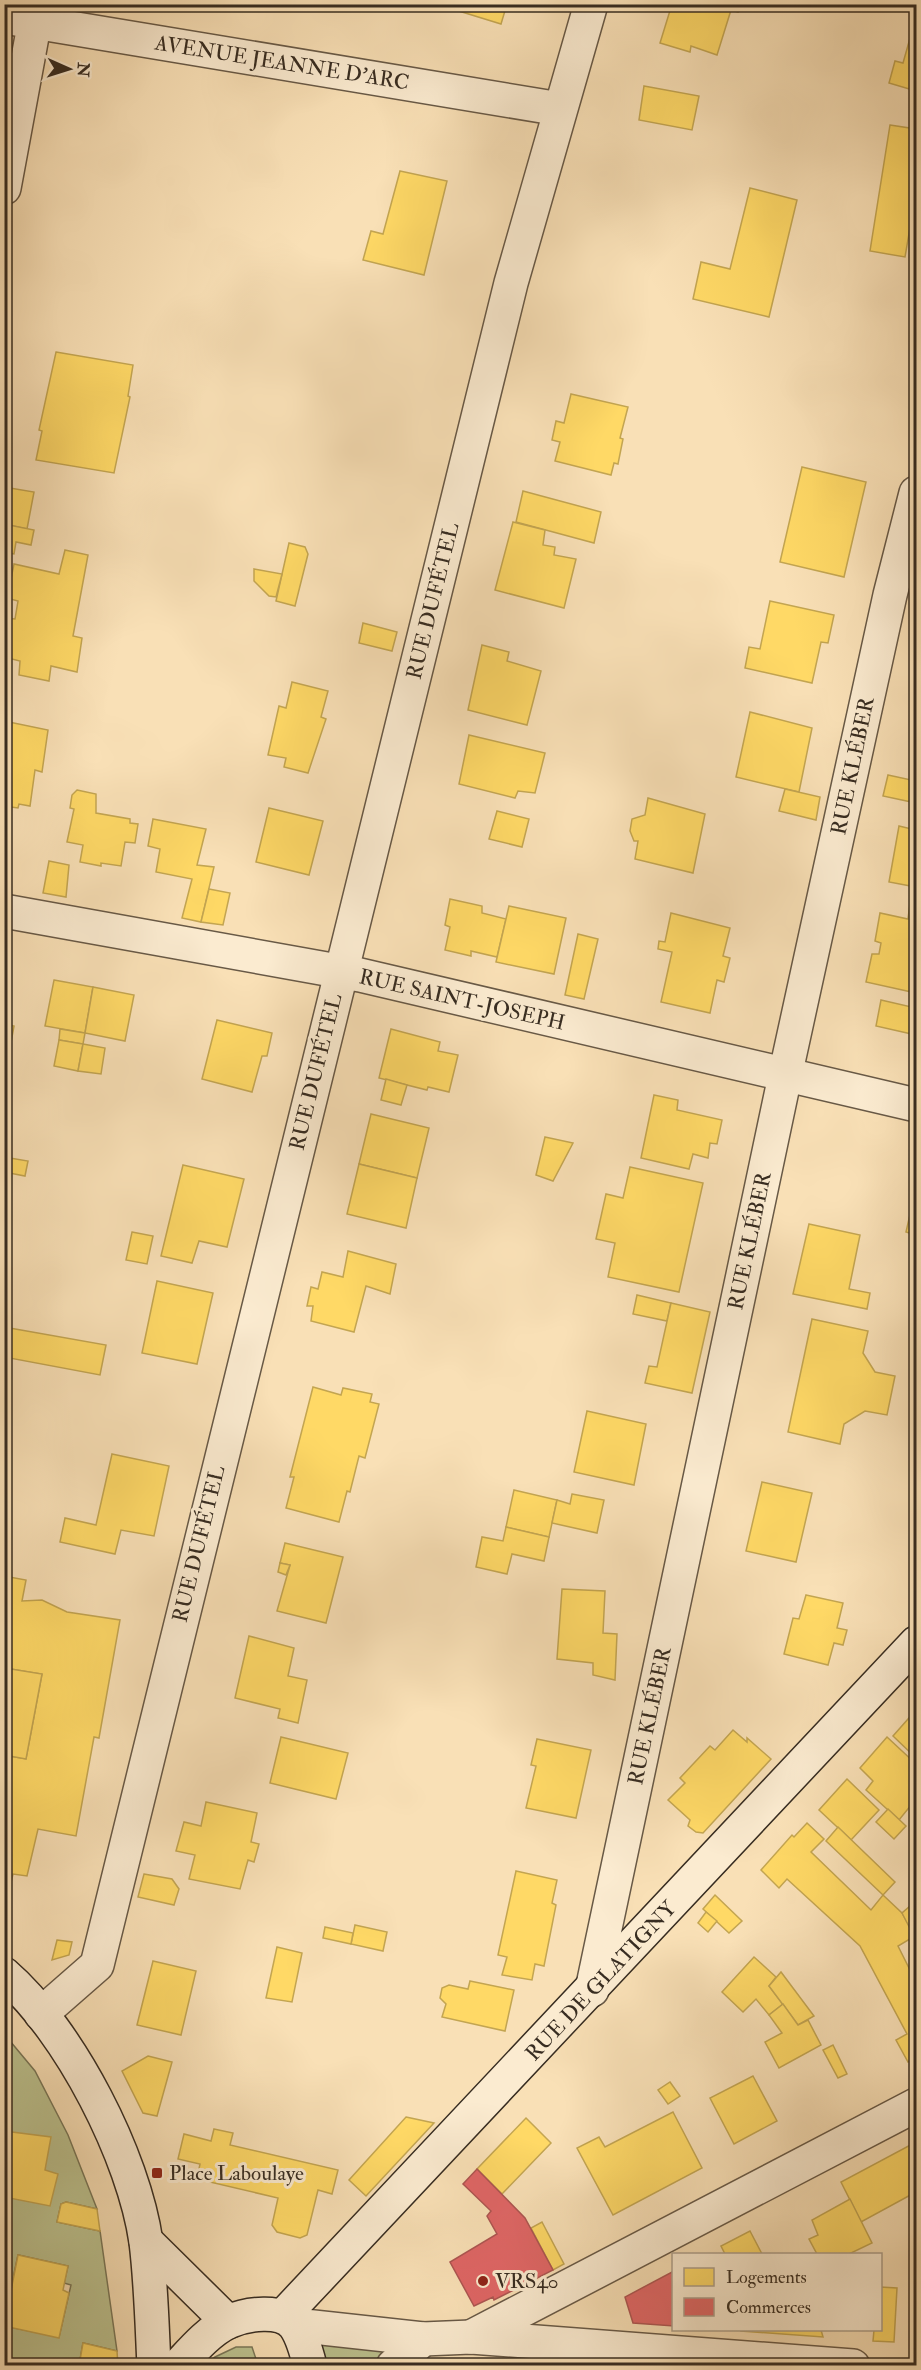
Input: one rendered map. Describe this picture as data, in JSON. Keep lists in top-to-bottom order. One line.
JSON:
{"streets":{"street":["AVENUE JEANNE D'ARC","RUE DUFÉTEL","RUE KLÉBER","RUE SAINT-JOSEPH","RUE DE GLATIGNY"]},"crossings":[["AVENUE JEANNE D'ARC","RUE DUFÉTEL"],["RUE DUFÉTEL","RUE SAINT-JOSEPH"],["RUE KLÉBER","RUE SAINT-JOSEPH"],["RUE KLÉBER","RUE DE GLATIGNY"]],"places":{"transit":["Place Laboulaye"],"other":["VRS40"]},"legend":["Logements","Commerces"],"north":"right"}
